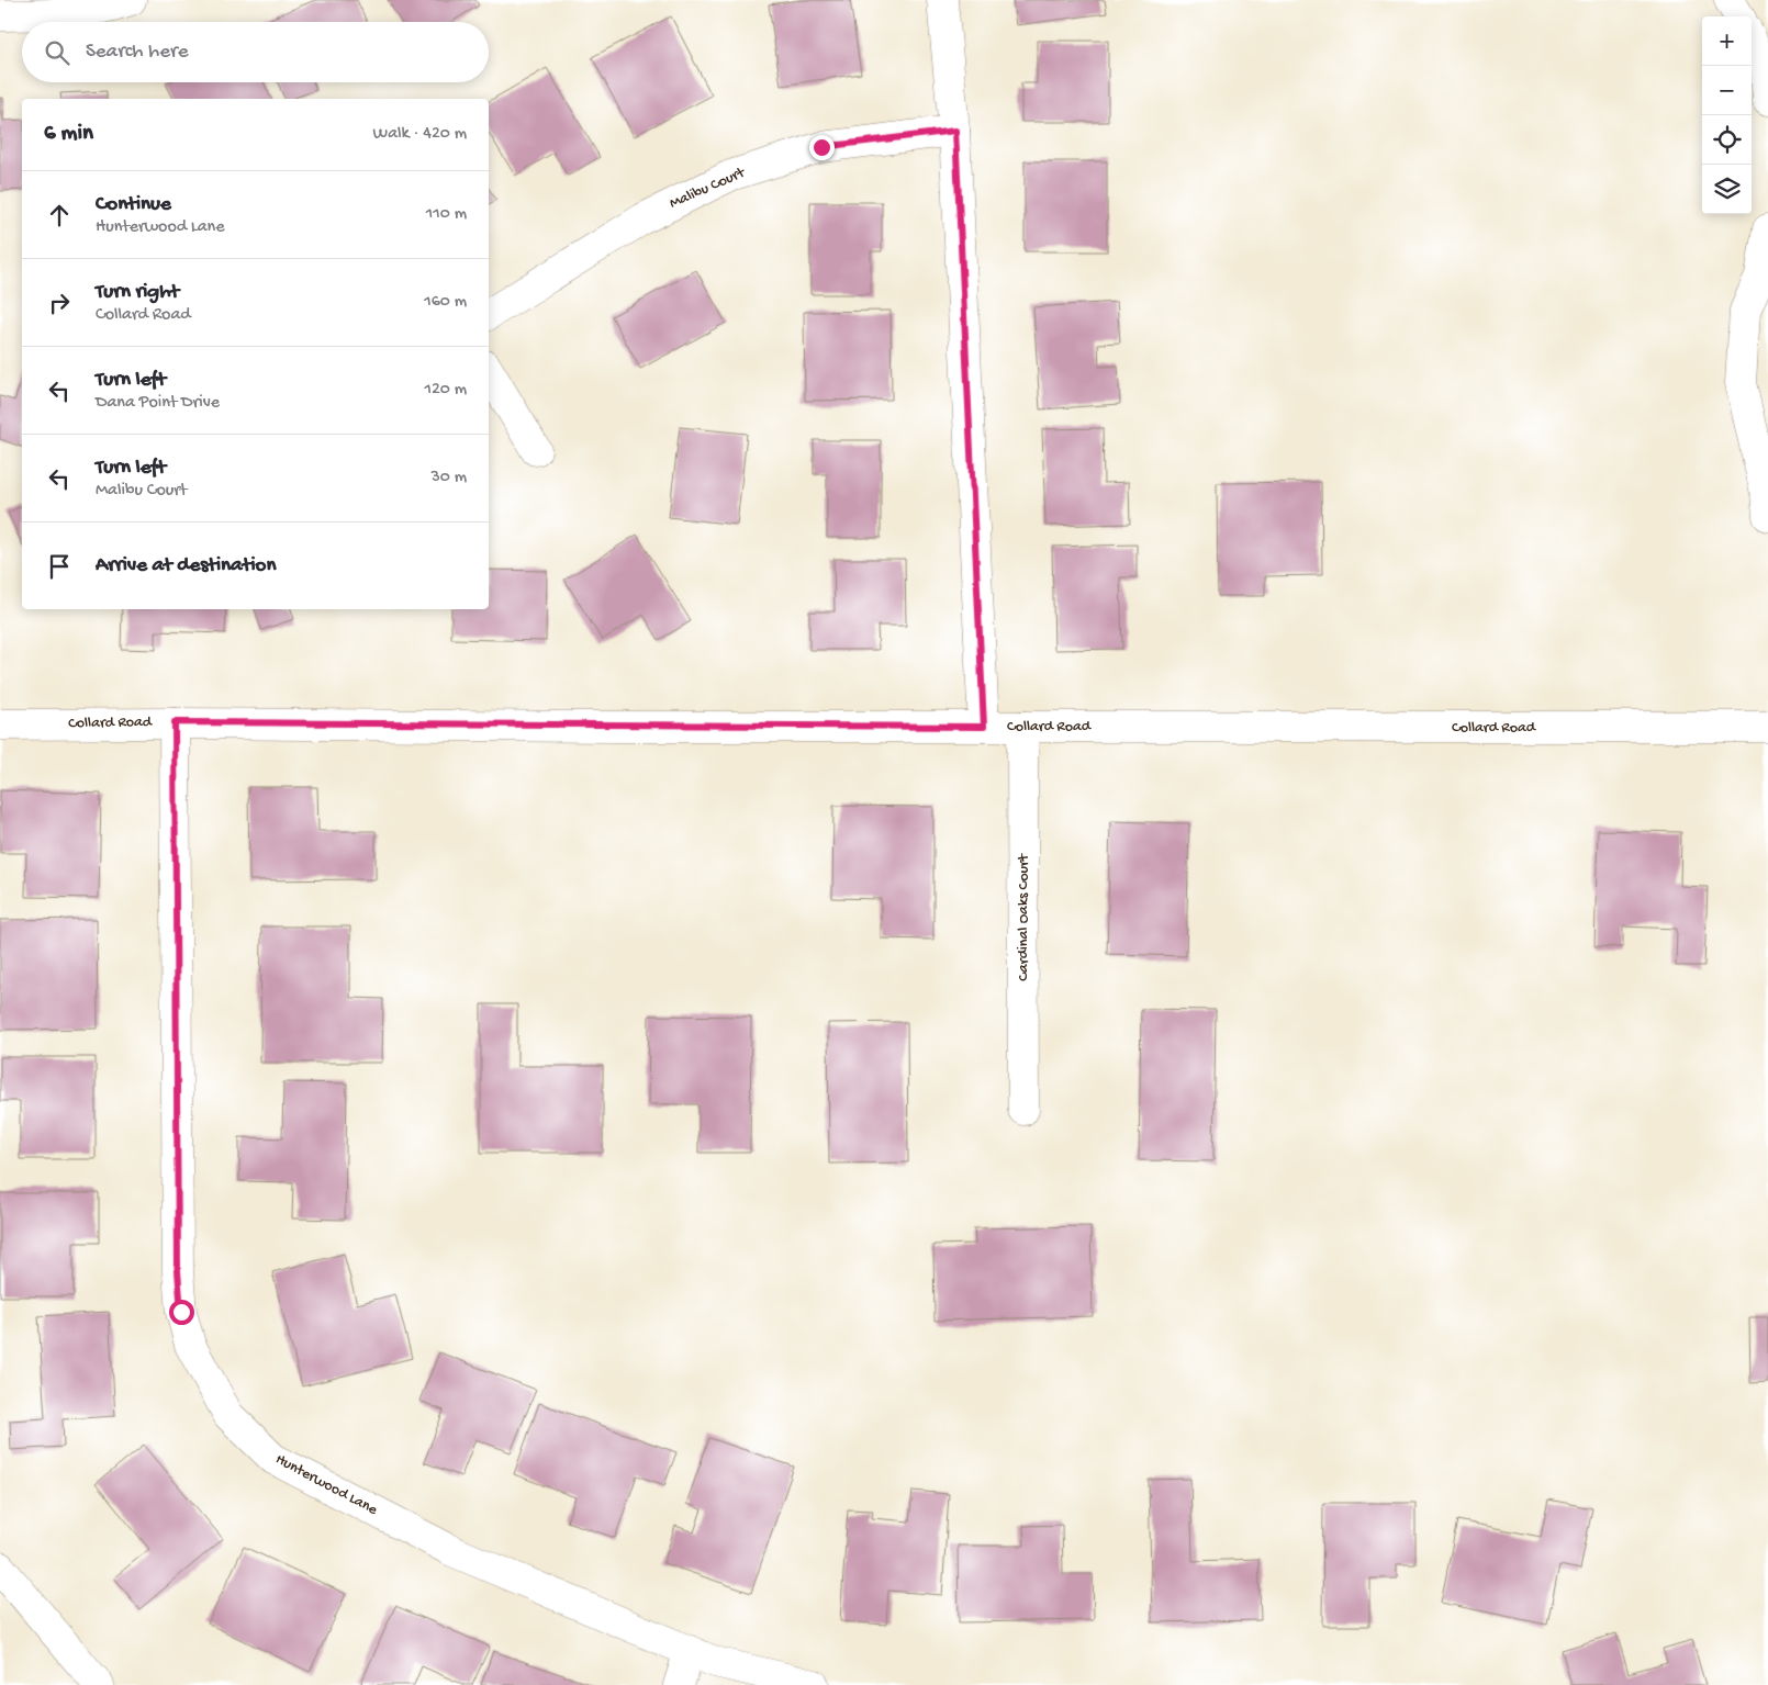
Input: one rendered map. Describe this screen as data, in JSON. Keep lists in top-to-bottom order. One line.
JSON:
{"streets":{"street":["Malibu Court","Collard Road","Cardinal Oaks Court","Hunterwood Lane"]},"crossings":[["Collard Road","Cardinal Oaks Court"],["Collard Road","Hunterwood Lane"]],"page":{"map_buttons":["+","−"],"search":"Search here","heading":["6 min","Walk · 420 m"],"list":[["Continue","Hunterwood Lane","110 m"],["Turn right","Collard Road","160 m"],["Turn left","Dana Point Drive","120 m"],["Turn left","Malibu Court","30 m"],"Arrive at destination"]}}
